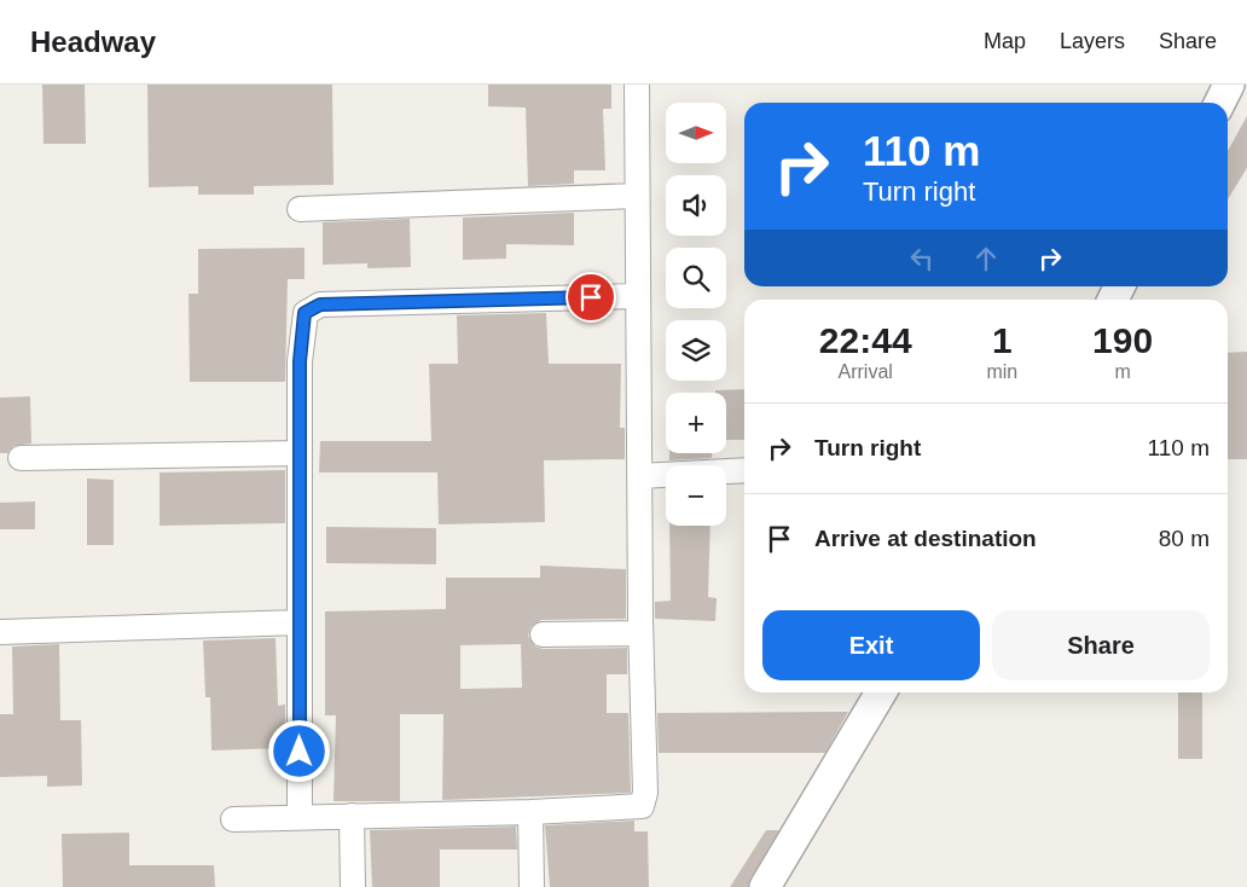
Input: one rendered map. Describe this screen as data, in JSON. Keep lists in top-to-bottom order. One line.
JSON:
{"north":"right","page":{"header":"Headway","nav":["Map","Layers","Share"],"map_buttons":["+","−"],"turn":["110 m","Turn right"],"eta":["22:44","Arrival","1","min","190","m"],"list":[{"name":"Turn right","value":"110 m"},{"name":"Arrive at destination","value":"80 m"}],"buttons":["Exit","Share"]}}
